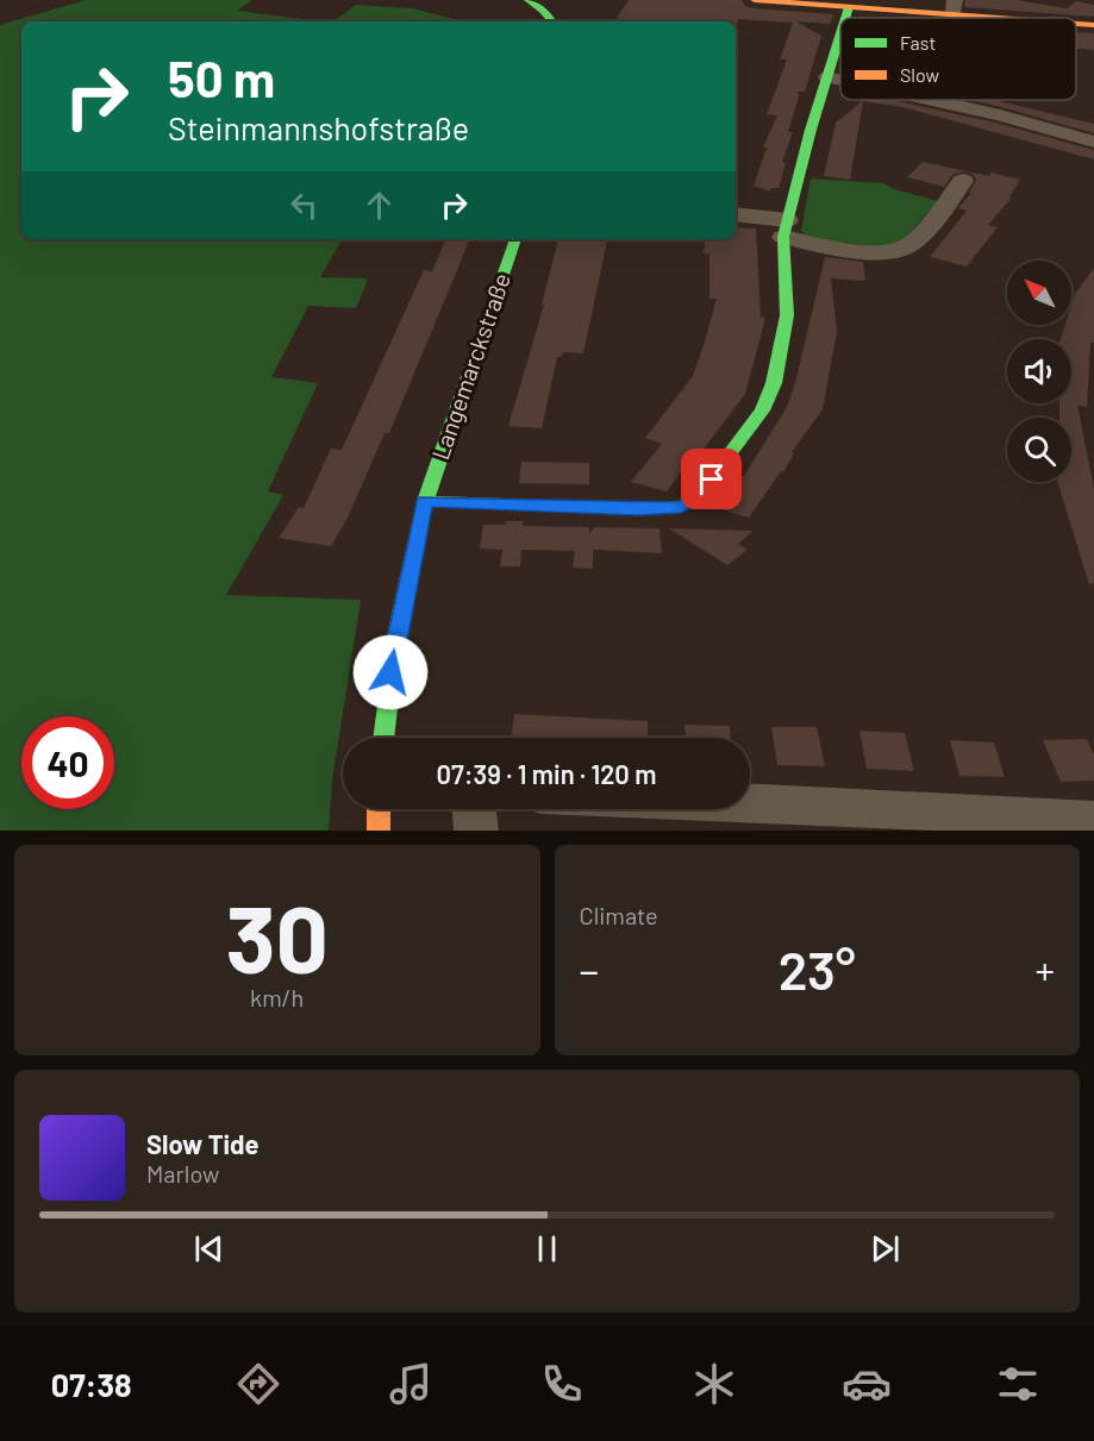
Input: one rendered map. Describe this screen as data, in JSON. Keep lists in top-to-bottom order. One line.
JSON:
{"streets":{"street":["Langemarckstraße"]},"legend":["Fast","Slow"],"north":"top left","page":{"turn":["50 m","Steinmannshofstraße"],"limit":"40","trip":"07:39 · 1 min · 120 m","tile":[["30","km/h"],"Climate"],"heat":["−","23°","+"],"song":["Slow Tide","Marlow"],"tabs":"07:38"}}
